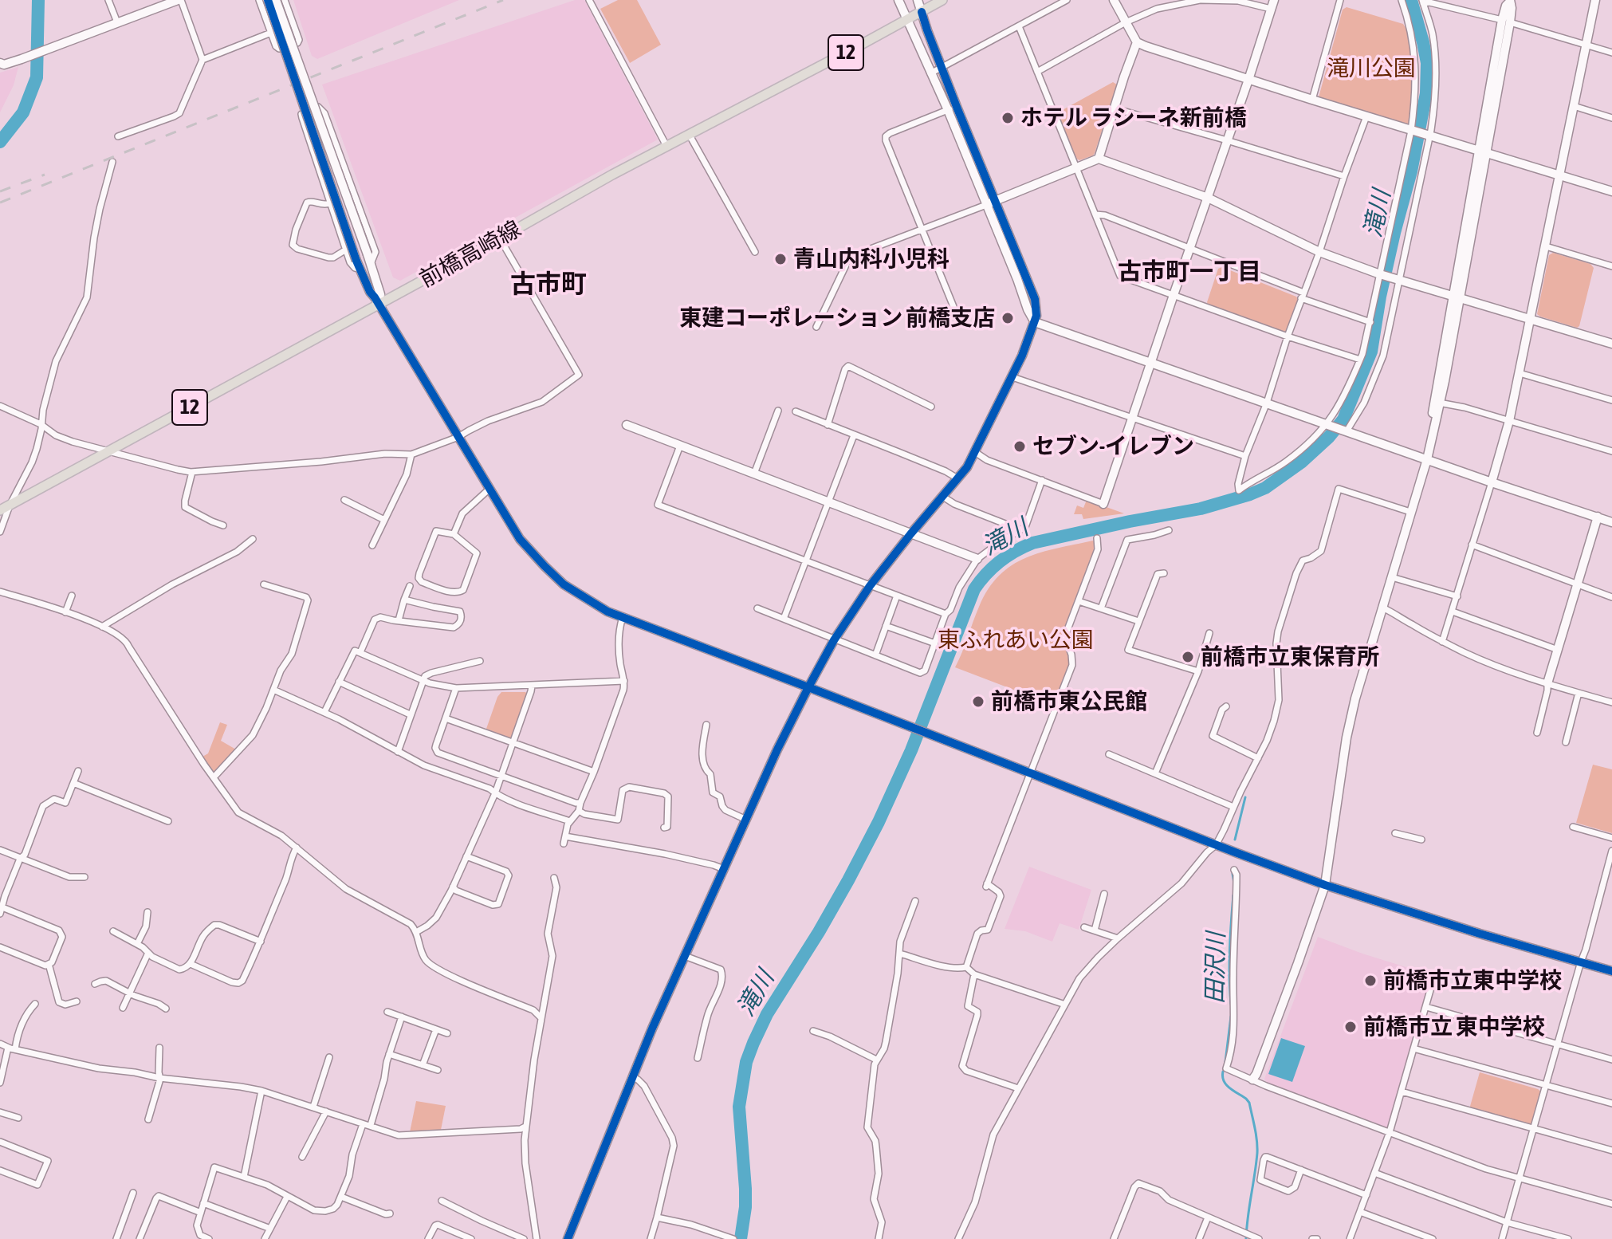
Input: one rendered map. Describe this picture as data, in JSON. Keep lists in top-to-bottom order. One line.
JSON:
{"streets":{"main road":["12","前橋高崎線"]},"districts":["古市町一丁目","古市町"],"water":["滝川","田沢川"],"parks":["滝川公園","東ふれあい公園"],"places":["ホテル ラシーネ新前橋","青山内科小児科","東建コーポレーション 前橋支店","セブン-イレブン","前橋市立東保育所","前橋市東公民館","前橋市立東中学校","前橋市立 東中学校"]}
